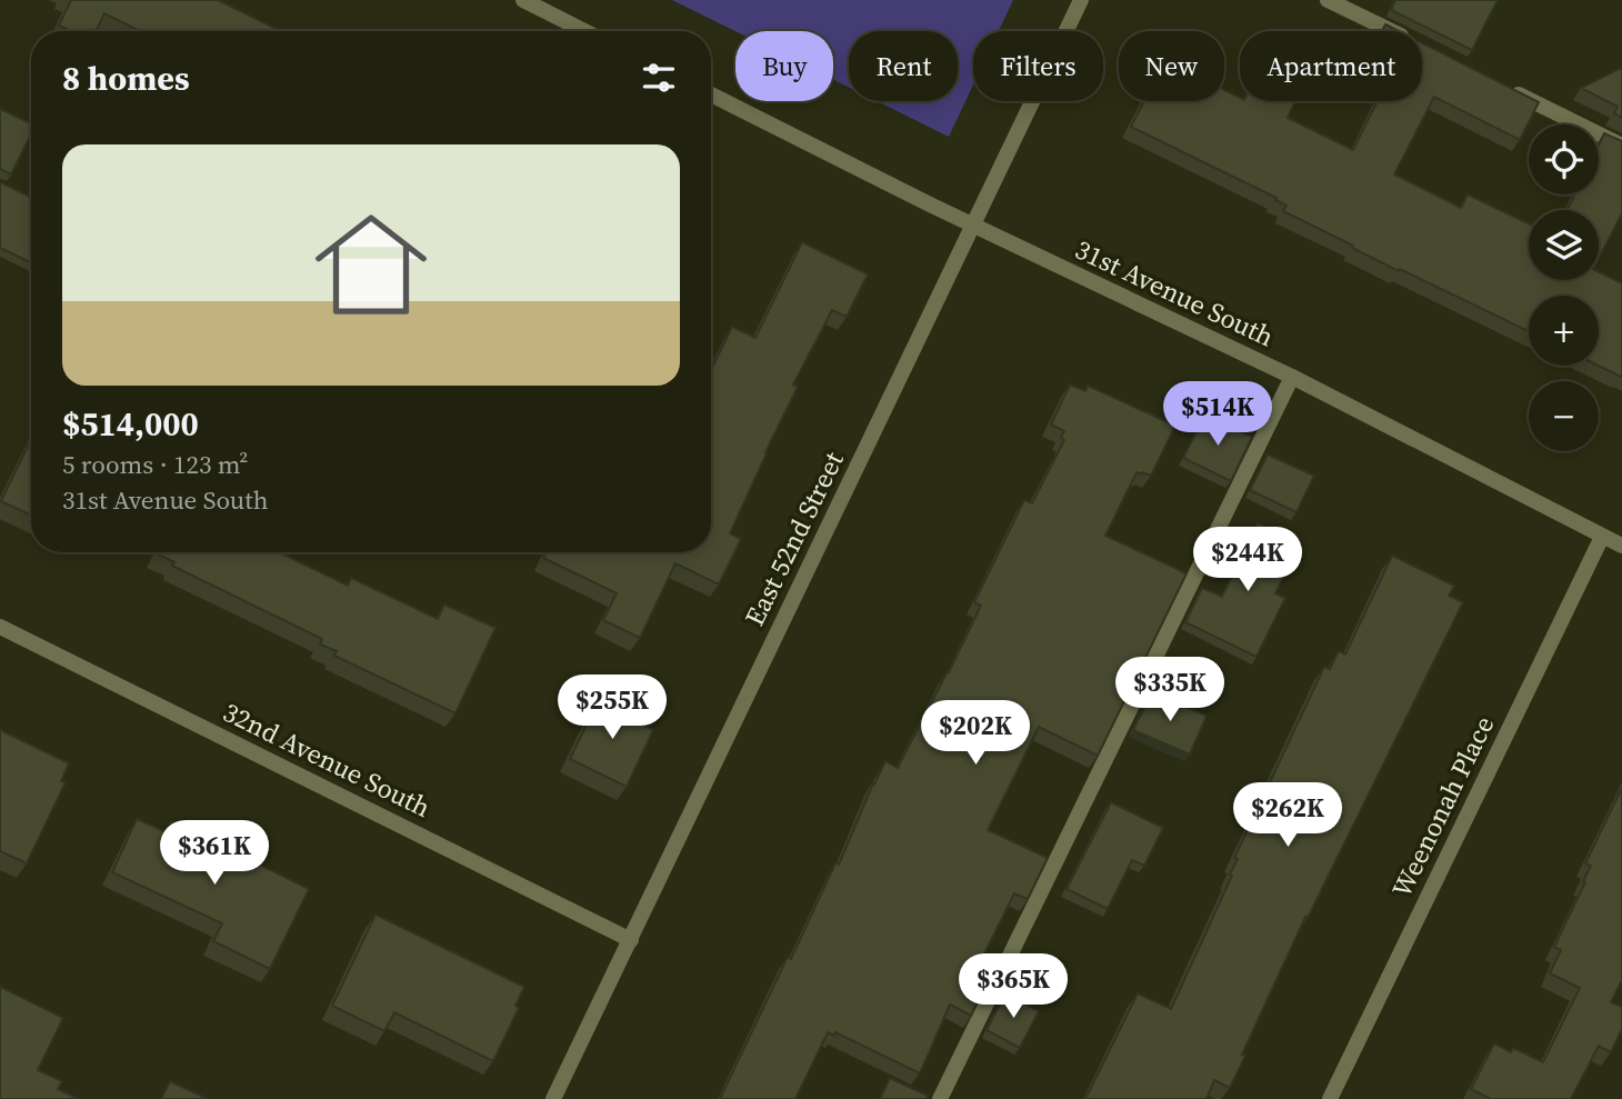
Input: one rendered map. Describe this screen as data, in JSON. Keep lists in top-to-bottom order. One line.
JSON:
{"streets":{"street":["31st Avenue South","East 52nd Street","32nd Avenue South","Weenonah Place"]},"crossings":[["31st Avenue South","East 52nd Street"],["31st Avenue South","Weenonah Place"],["East 52nd Street","32nd Avenue South"]],"page":{"chip":["Buy","Rent","Filters","New","Apartment"],"heading":"8 homes","map_buttons":["+","−"],"list":[{"name":"$514,000","note":"5 rooms · 123 m² · 31st Avenue South"}],"price":["$514K","$244K","$335K","$255K","$202K","$262K","$361K","$365K"]}}
